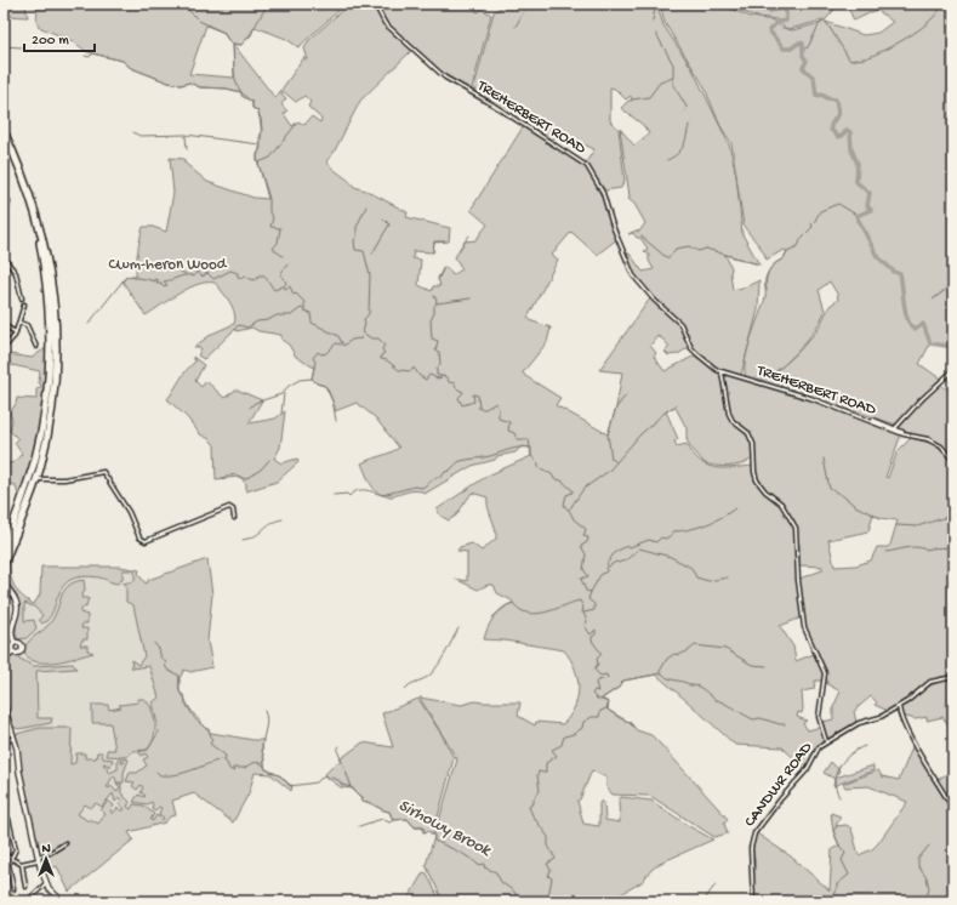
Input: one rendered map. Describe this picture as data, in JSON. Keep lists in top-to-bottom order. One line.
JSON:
{"streets":{"street":["TREHERBERT ROAD","CANDWR ROAD"]},"water":["Sirhowy Brook"],"parks":["Cwm-heron Wood"],"scale_bar":"200 m","north":"top"}
